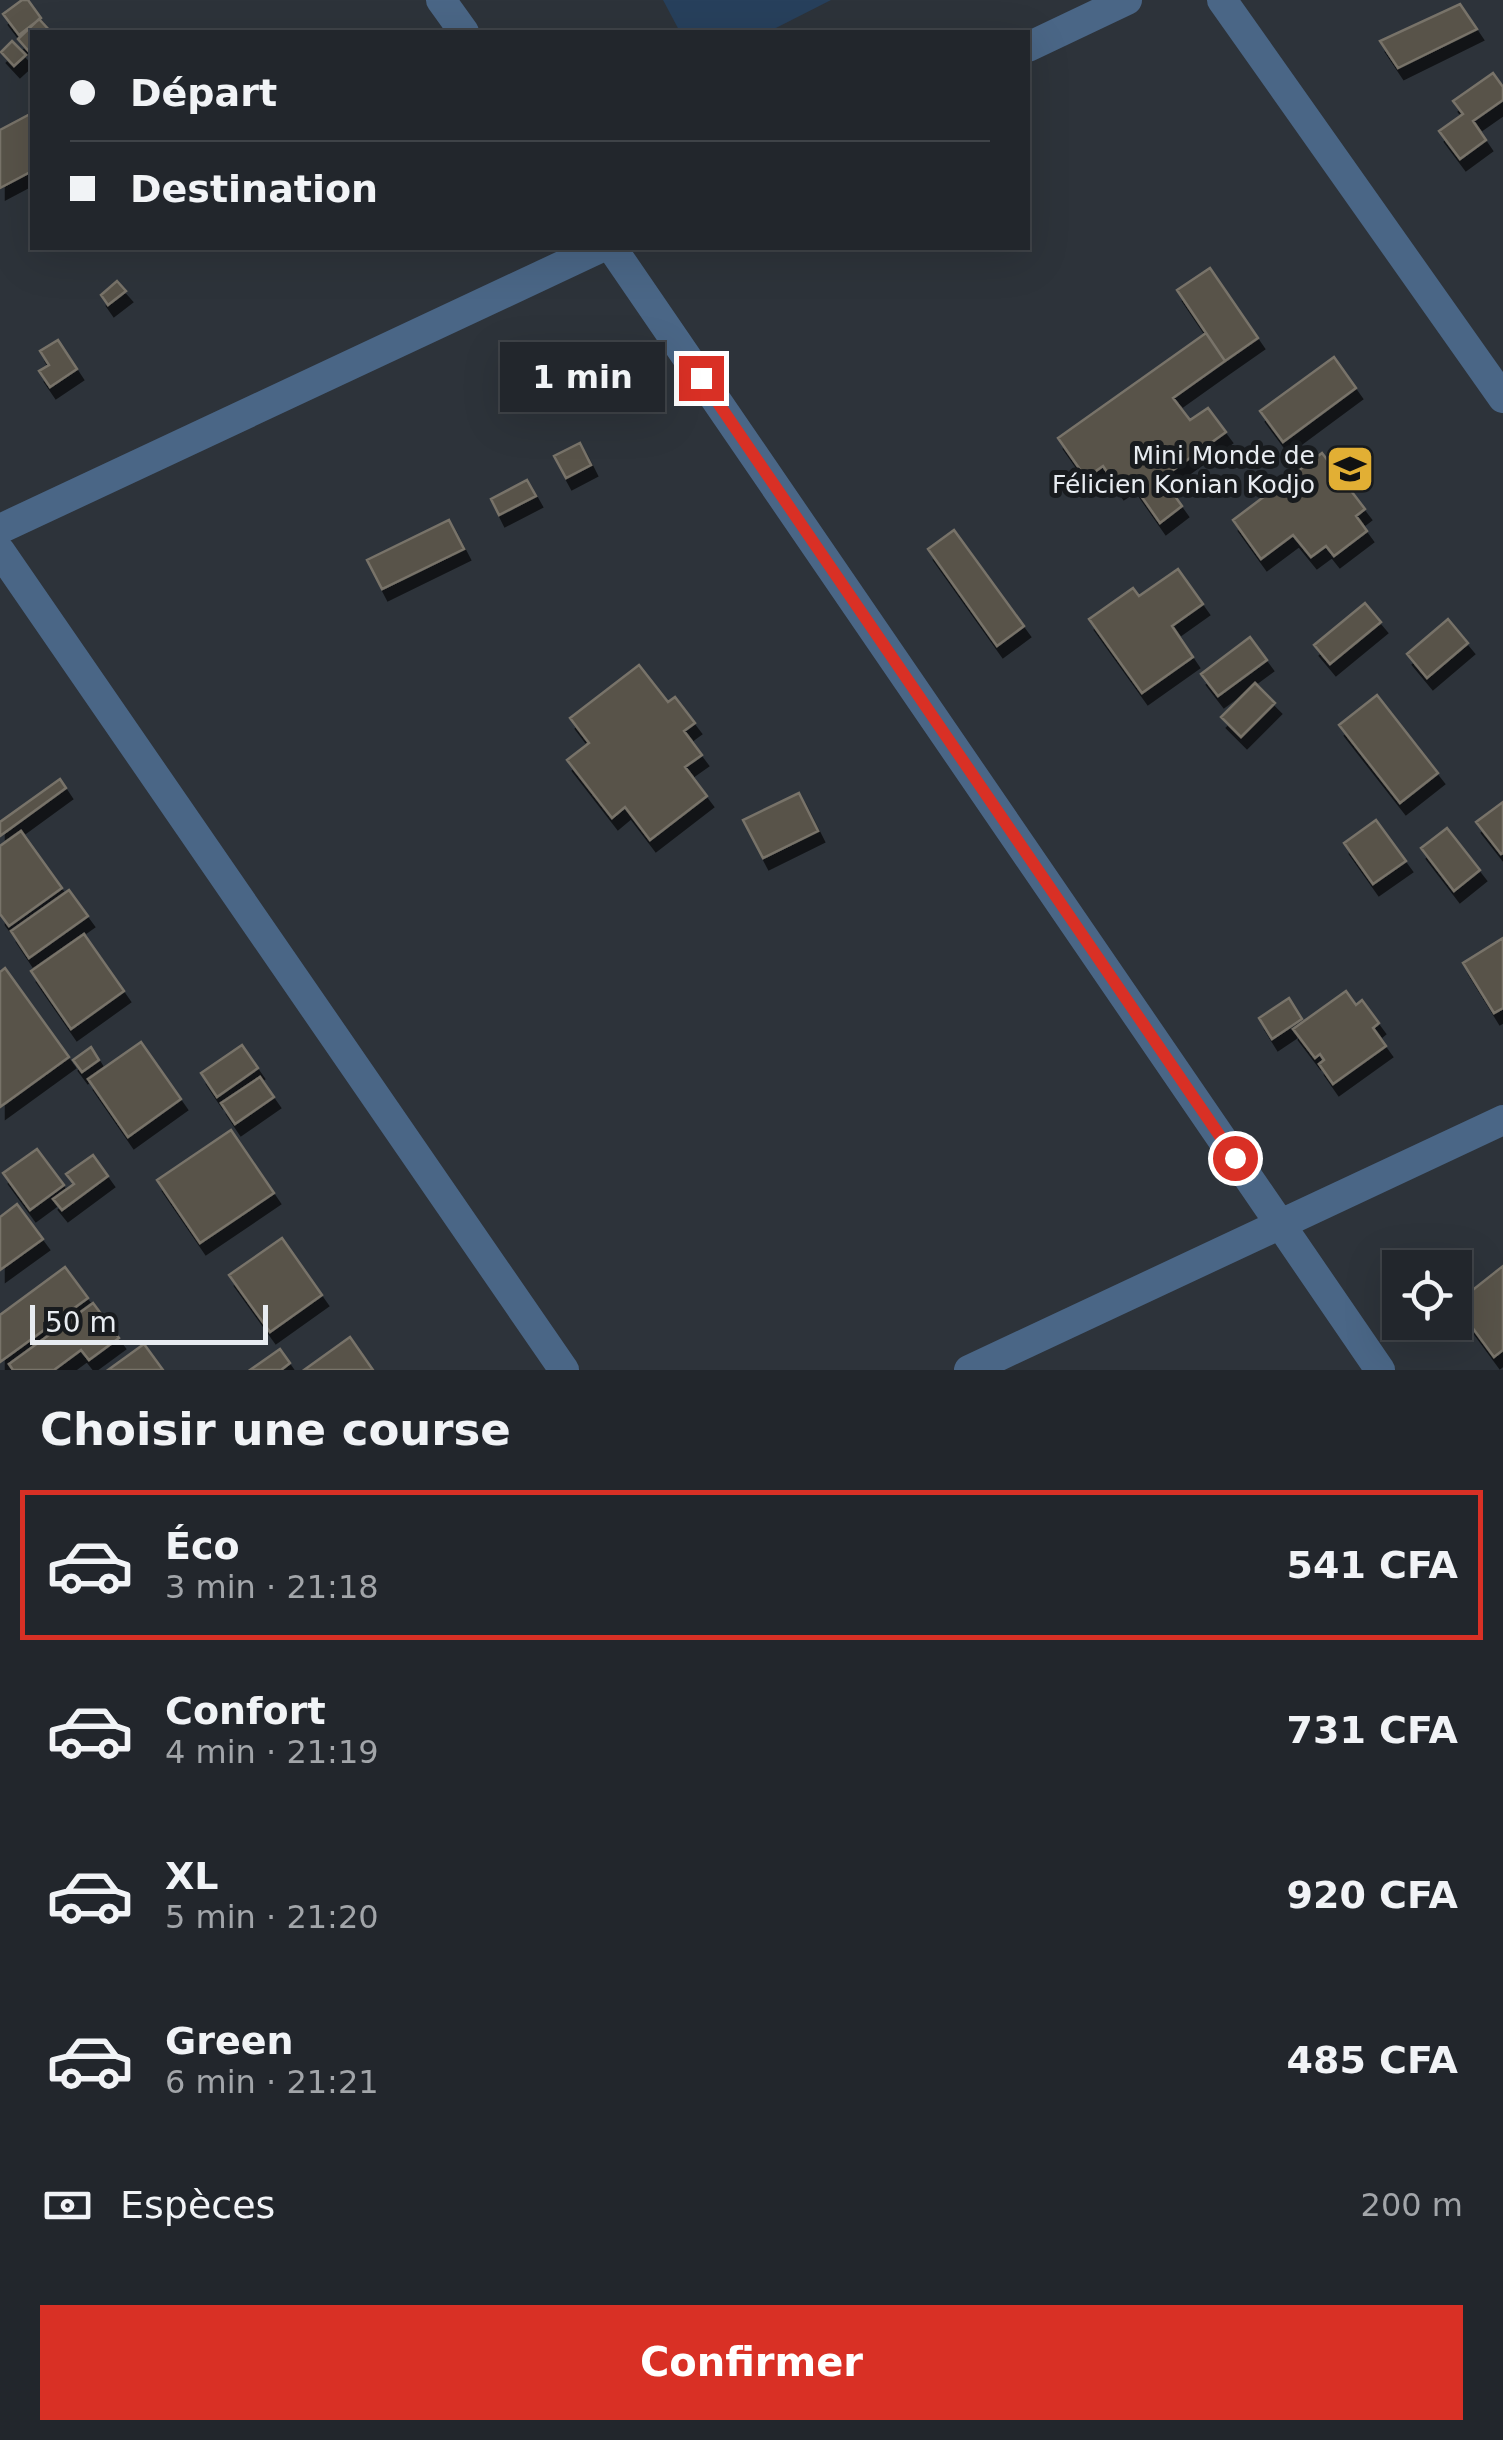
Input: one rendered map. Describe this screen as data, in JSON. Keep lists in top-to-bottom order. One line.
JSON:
{"places":{"school or university":["Mini Monde de Félicien Konian Kodjo"]},"scale_bar":"50 m","page":{"banner":["Départ","Destination"],"bubble":"1 min","scale":"50 m","heading":"Choisir une course","list":[{"name":"Éco","note":"3 min · 21:18","value":"541 CFA"},{"name":"Confort","note":"4 min · 21:19","value":"731 CFA"},{"name":"XL","note":"5 min · 21:20","value":"920 CFA"},{"name":"Green","note":"6 min · 21:21","value":"485 CFA"}],"pay":["Espèces","200 m"],"buttons":"Confirmer"}}
